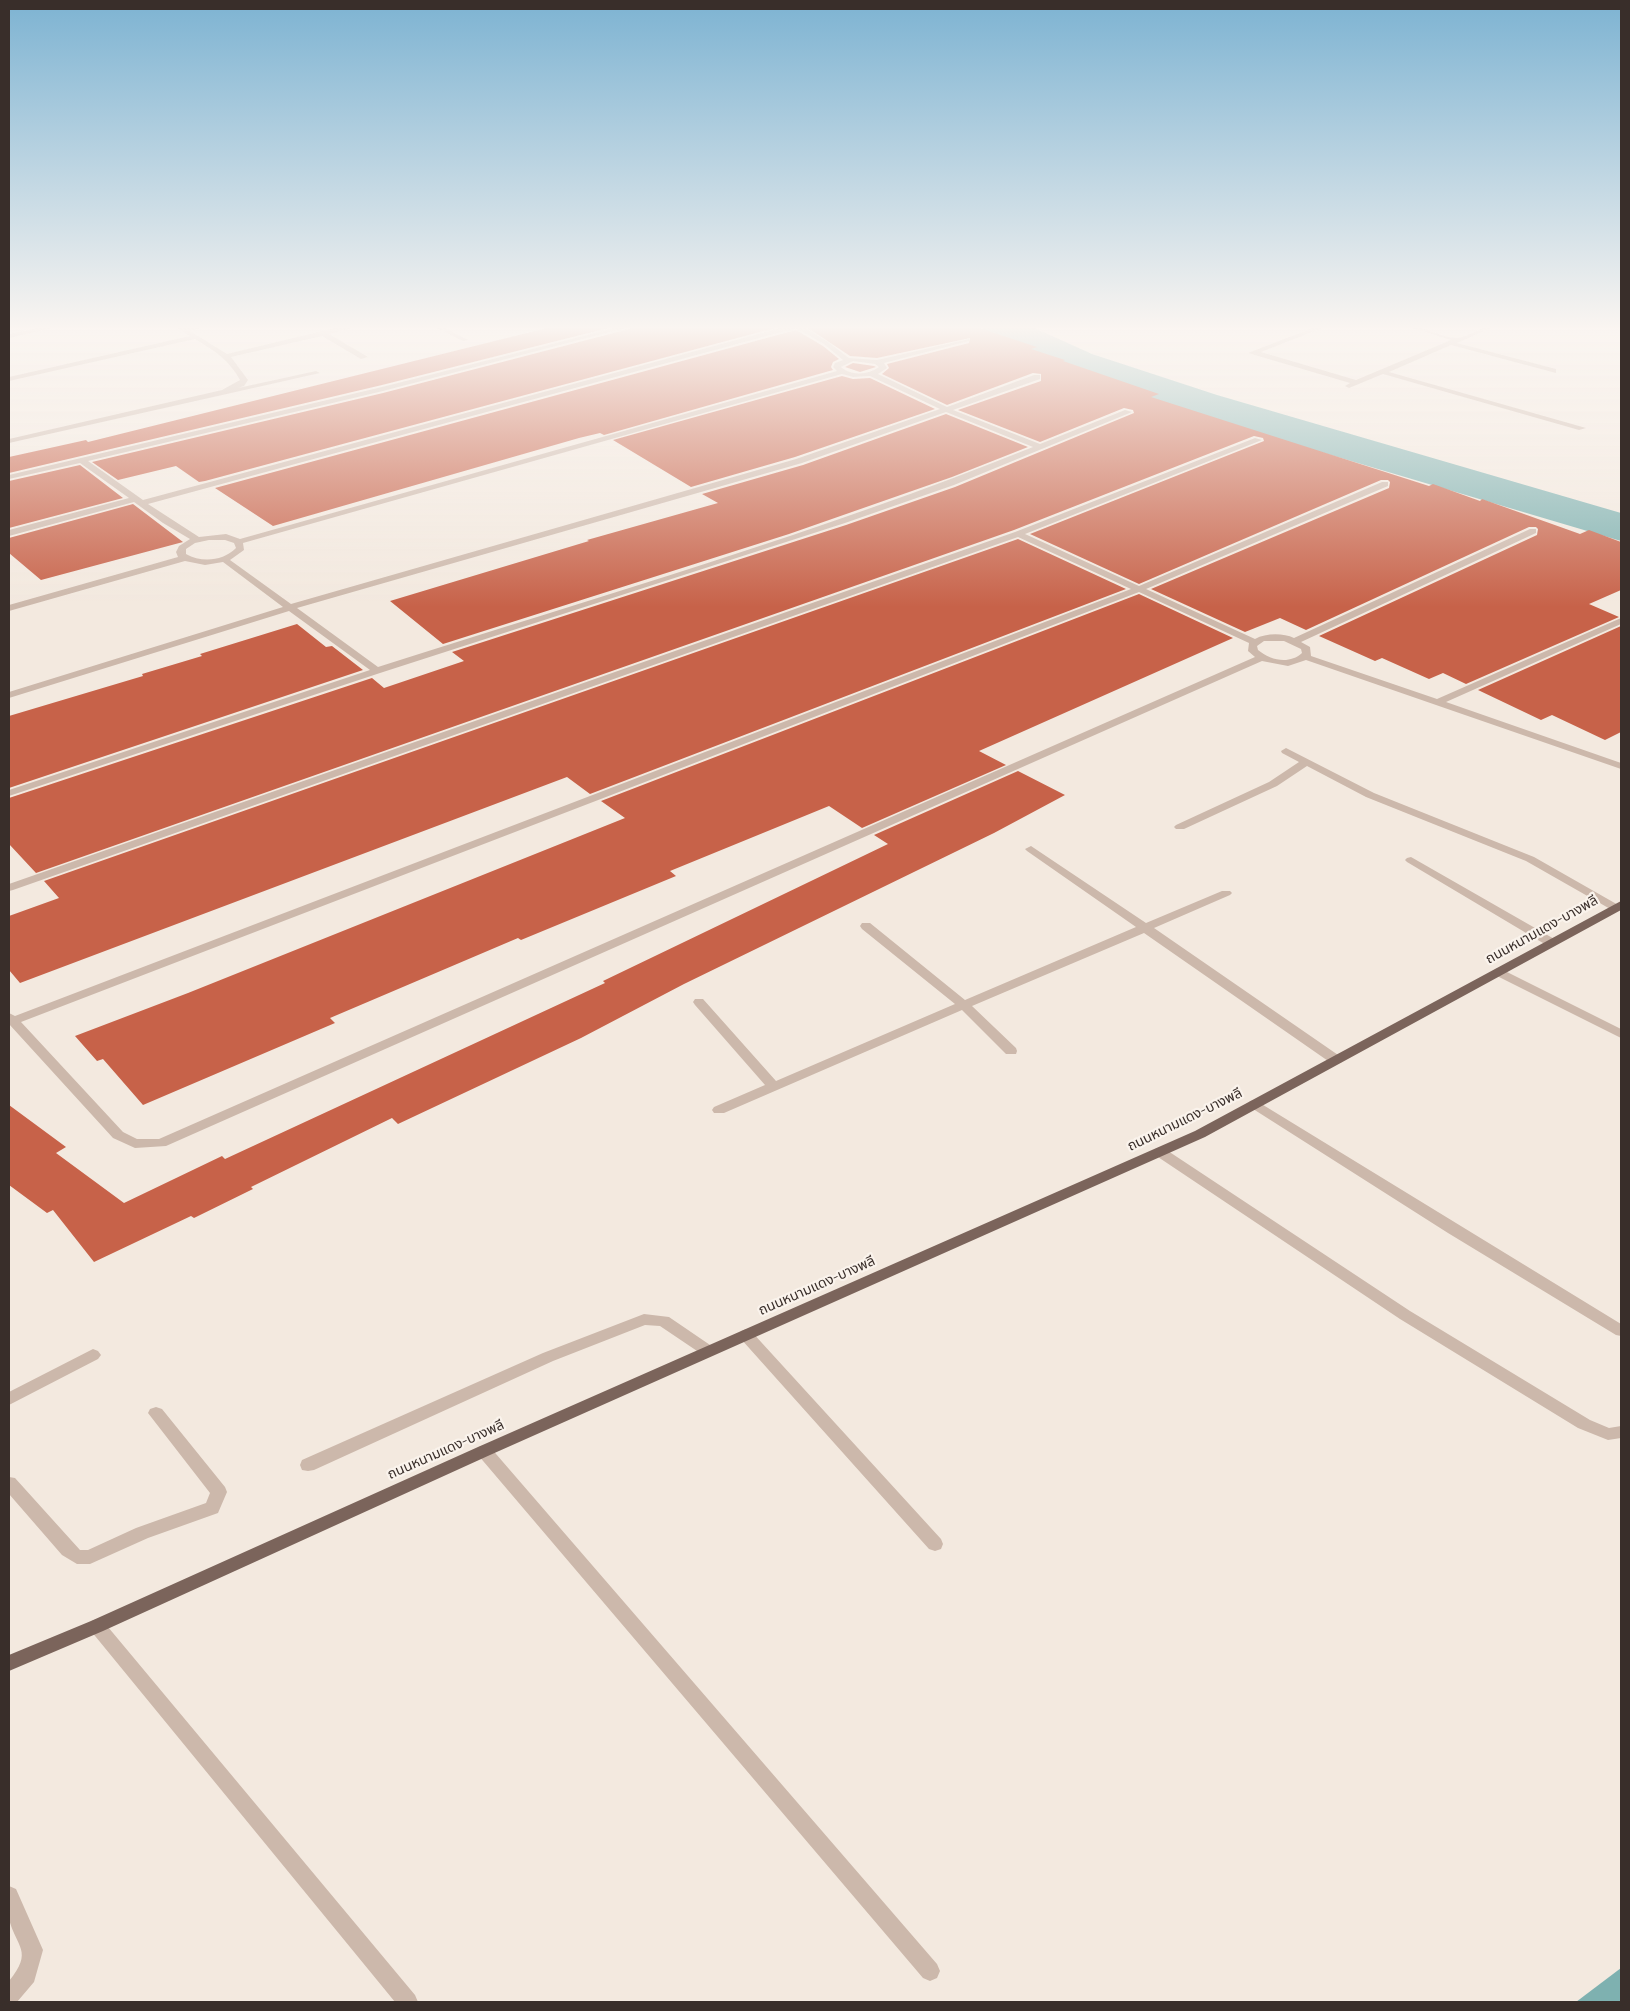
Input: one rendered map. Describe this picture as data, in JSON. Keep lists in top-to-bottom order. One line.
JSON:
{"streets":{"main road":["ถนนหนามแดง-บางพลี"]}}
